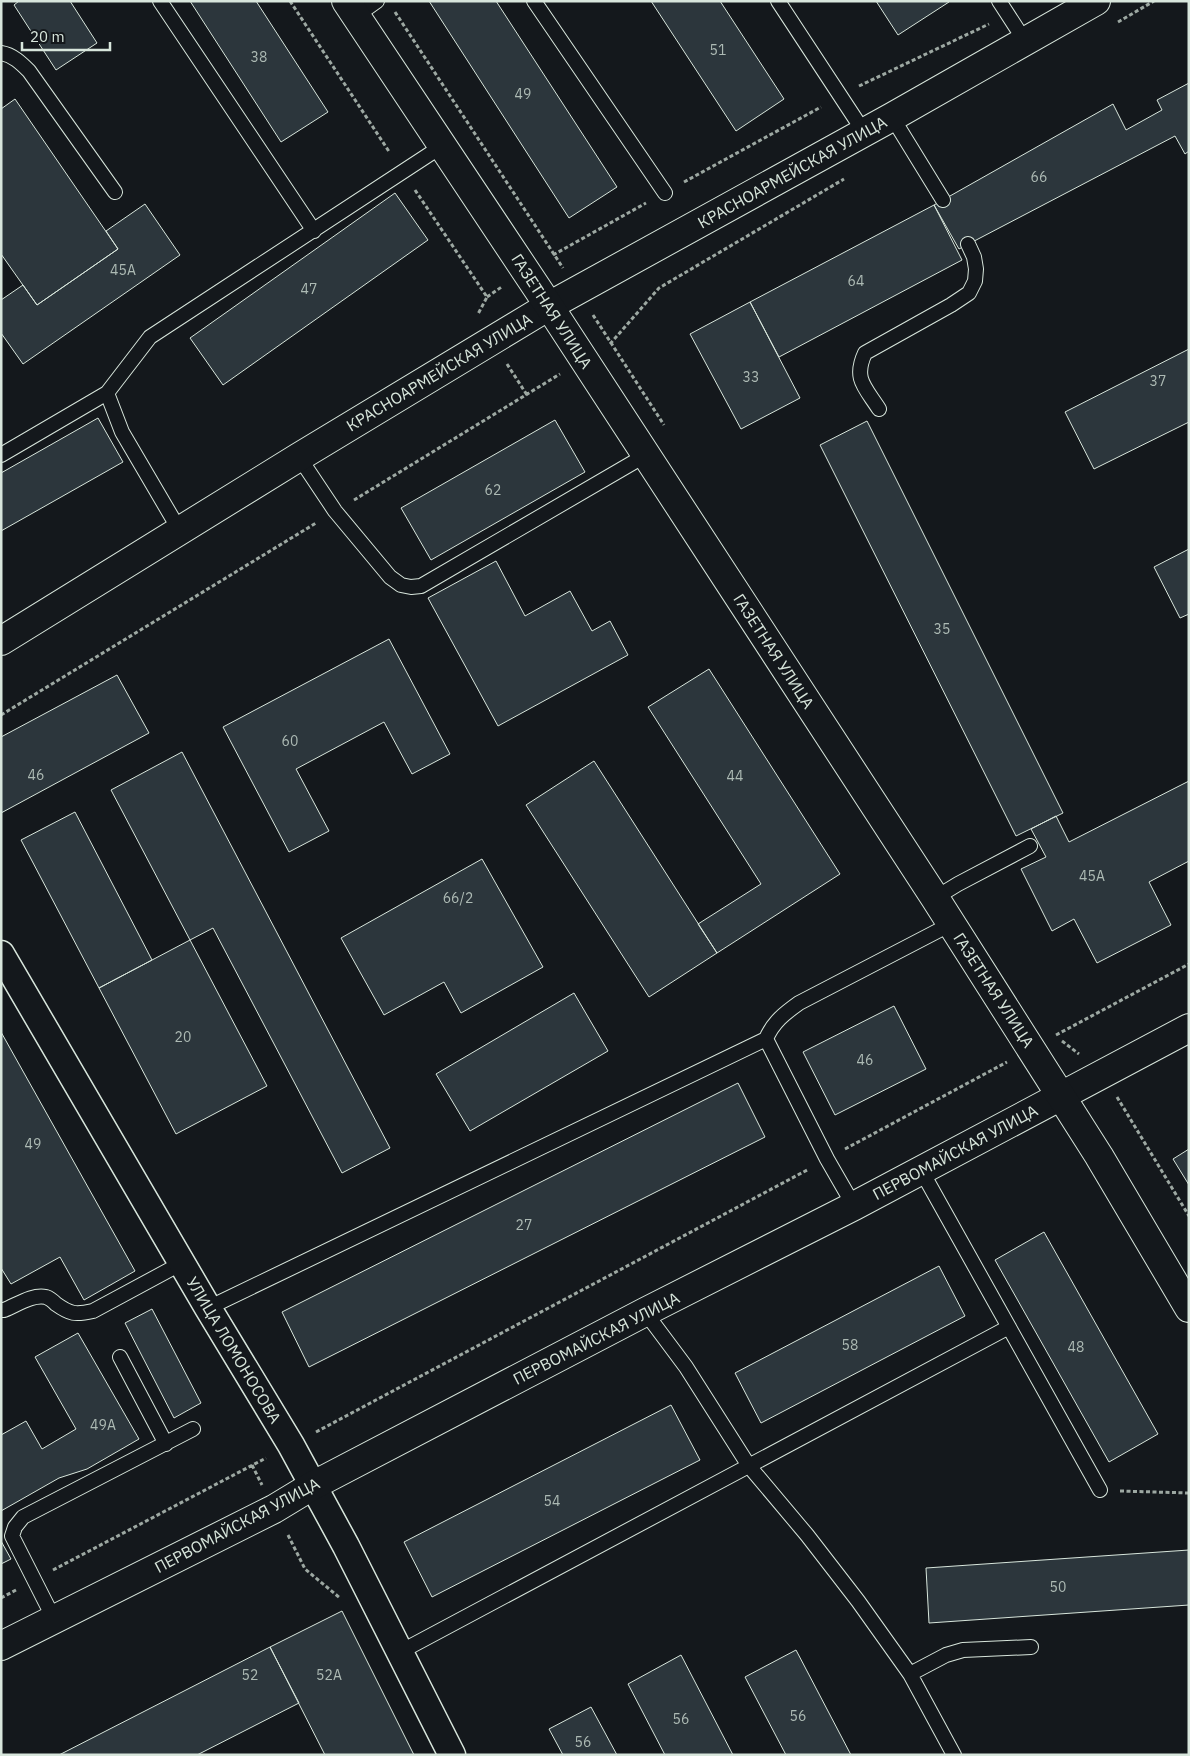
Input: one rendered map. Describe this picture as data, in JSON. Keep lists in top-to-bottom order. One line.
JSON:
{"streets":{"street":["КРАСНОАРМЕЙСКАЯ УЛИЦА","ГАЗЕТНАЯ УЛИЦА","ПЕРВОМАЙСКАЯ УЛИЦА","УЛИЦА ЛОМОНОСОВА"]},"crossings":[["КРАСНОАРМЕЙСКАЯ УЛИЦА","ГАЗЕТНАЯ УЛИЦА"],["ГАЗЕТНАЯ УЛИЦА","ПЕРВОМАЙСКАЯ УЛИЦА"],["ПЕРВОМАЙСКАЯ УЛИЦА","УЛИЦА ЛОМОНОСОВА"]],"house_numbers":["51","38","49","66","45А","64","47","33","37","62","35","60","46","44","45А","66/2","20","46","49","27","58","48","49А","54","50","52","52А","56","56","56"],"scale_bar":"20 m"}
